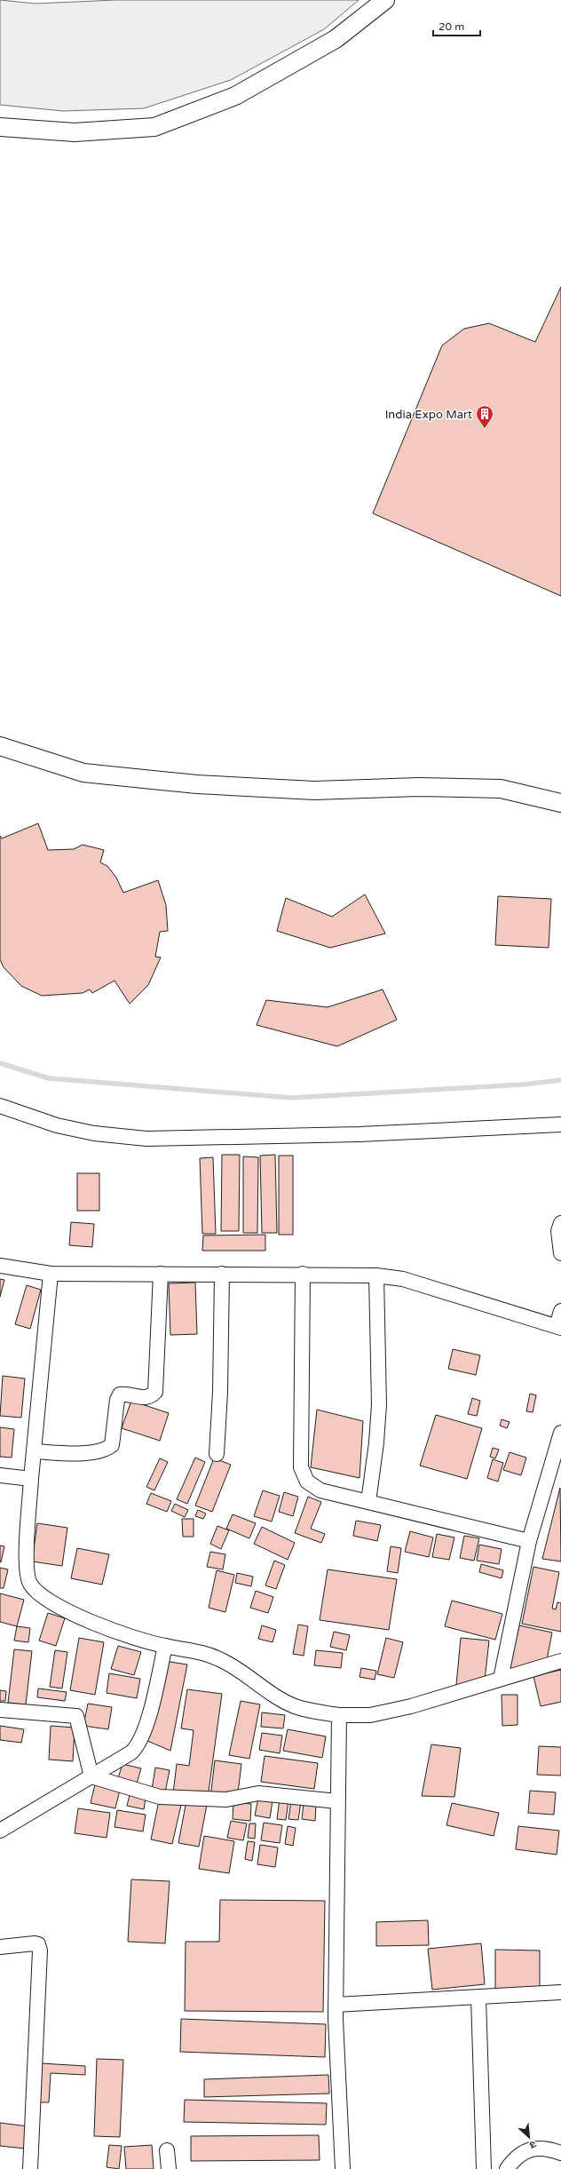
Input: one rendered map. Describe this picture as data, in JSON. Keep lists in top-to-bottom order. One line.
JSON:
{"places":{"building":["India Expo Mart"]},"scale_bar":"20 m","north":"bottom right"}
